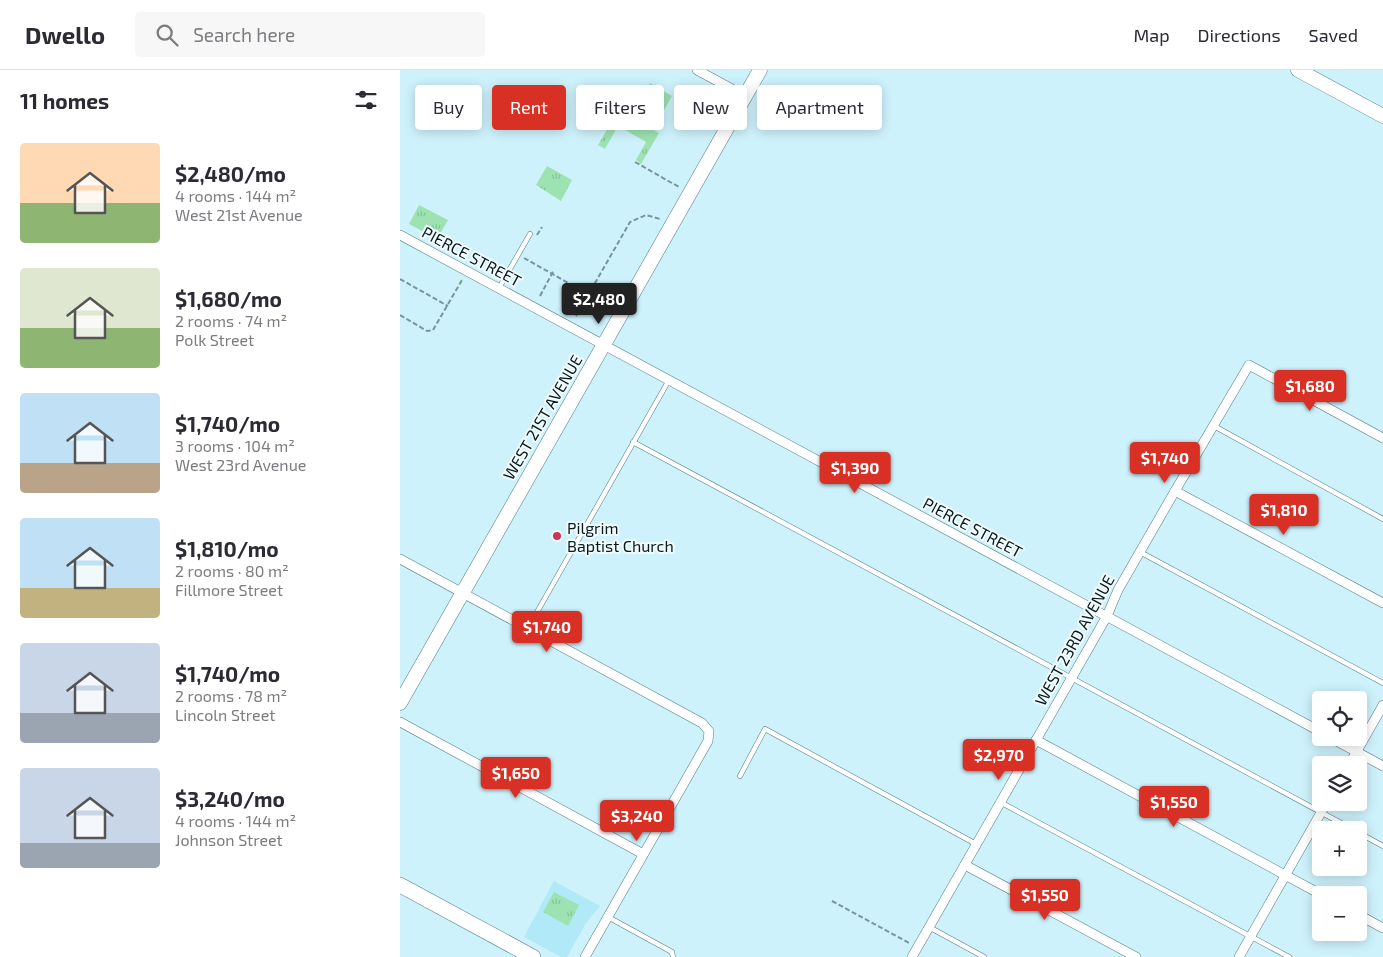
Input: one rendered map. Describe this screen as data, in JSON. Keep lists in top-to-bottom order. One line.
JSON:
{"streets":{"street":["PIERCE STREET","WEST 21ST AVENUE","WEST 23RD AVENUE"]},"crossings":[["PIERCE STREET","WEST 21ST AVENUE"],["PIERCE STREET","WEST 23RD AVENUE"]],"places":["Pilgrim Baptist Church"],"page":{"header":"Dwello","search":"Search here","nav":["Map","Directions","Saved"],"heading":"11 homes","chip":["Buy","Rent","Filters","New","Apartment"],"list":[{"name":"$2,480/mo","note":"4 rooms · 144 m² · West 21st Avenue"},{"name":"$1,680/mo","note":"2 rooms · 74 m² · Polk Street"},{"name":"$1,740/mo","note":"3 rooms · 104 m² · West 23rd Avenue"},{"name":"$1,810/mo","note":"2 rooms · 80 m² · Fillmore Street"},{"name":"$1,740/mo","note":"2 rooms · 78 m² · Lincoln Street"},{"name":"$3,240/mo","note":"4 rooms · 144 m² · Johnson Street"}],"price":["$2,480","$1,680","$1,740","$1,390","$1,810","$1,740","$2,970","$1,650","$1,550","$3,240","$1,550"],"map_buttons":["+","−"]}}
